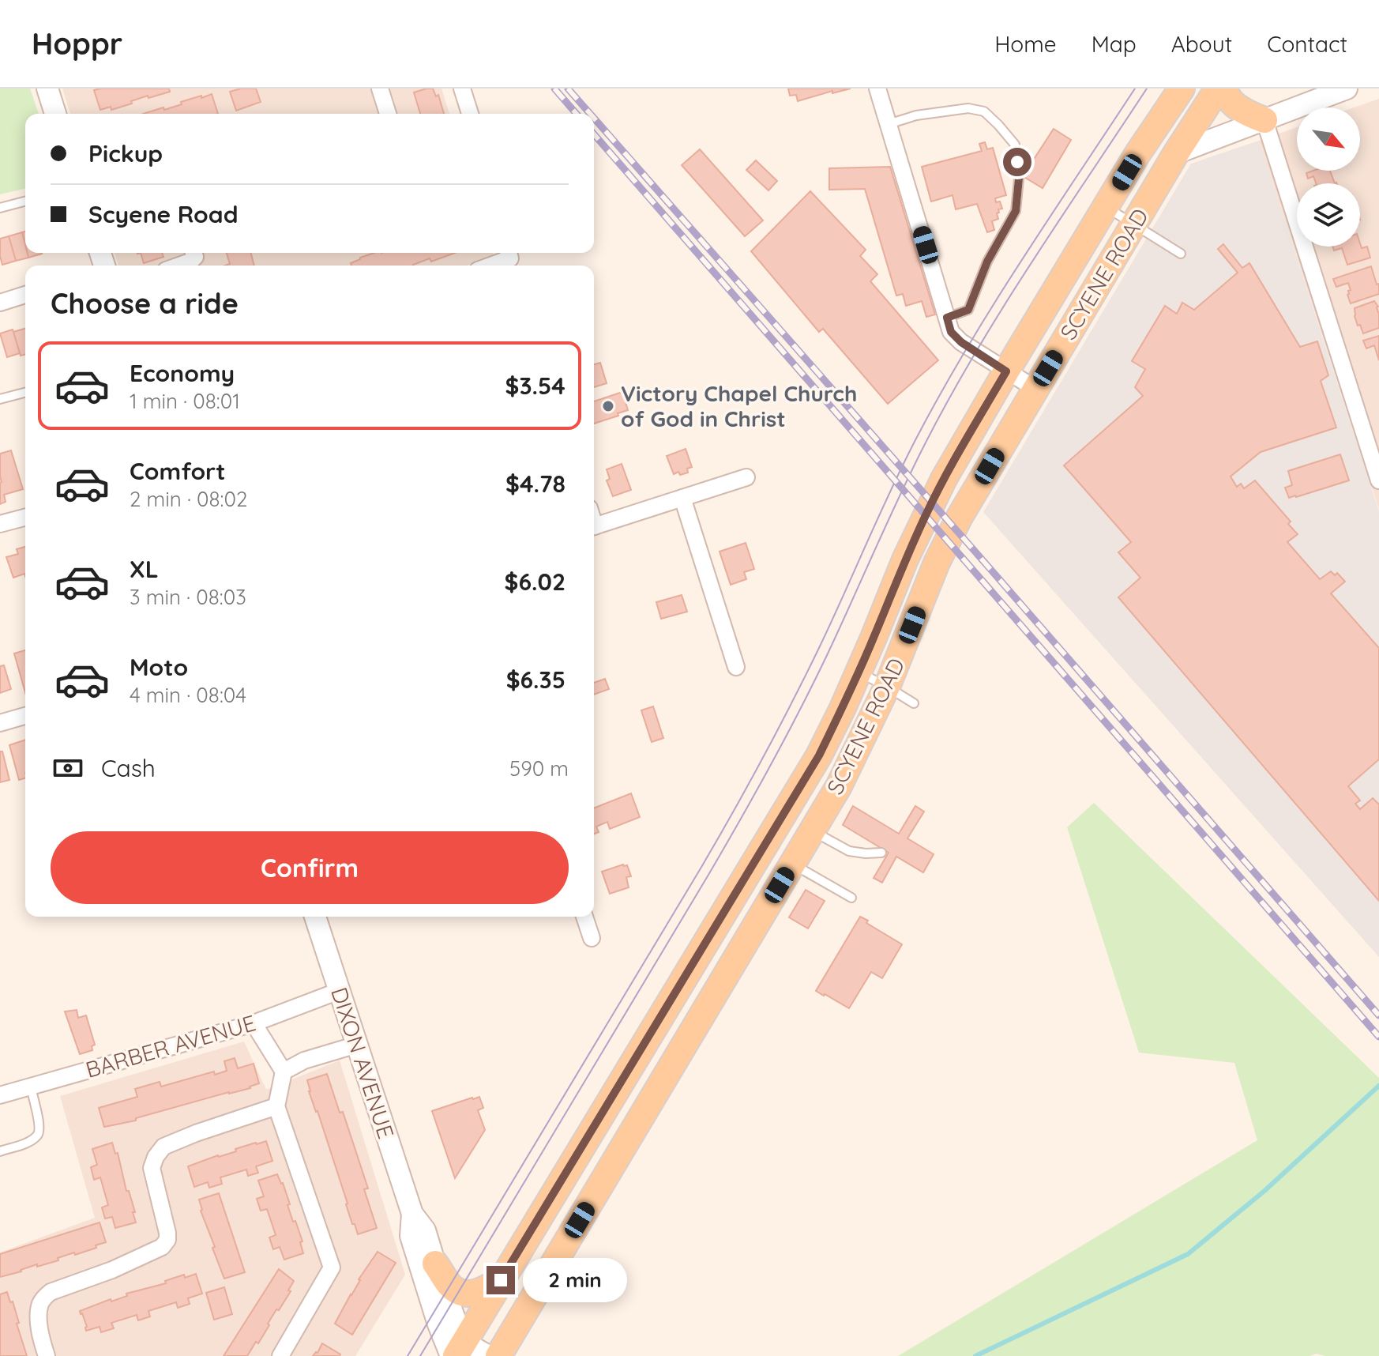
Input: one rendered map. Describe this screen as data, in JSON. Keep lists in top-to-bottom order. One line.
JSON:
{"streets":{"main road":["SCYENE ROAD"],"street":["BARBER AVENUE","DIXON AVENUE"]},"crossings":[["SCYENE ROAD","DIXON AVENUE"],["BARBER AVENUE","DIXON AVENUE"]],"places":["Victory Chapel Church of God in Christ"],"north":"bottom right","page":{"header":"Hoppr","nav":["Home","Map","About","Contact"],"banner":["Pickup","Scyene Road"],"heading":"Choose a ride","list":[{"name":"Economy","note":"1 min · 08:01","value":"$3.54"},{"name":"Comfort","note":"2 min · 08:02","value":"$4.78"},{"name":"XL","note":"3 min · 08:03","value":"$6.02"},{"name":"Moto","note":"4 min · 08:04","value":"$6.35"}],"pay":["Cash","590 m"],"buttons":"Confirm","bubble":"2 min"}}
